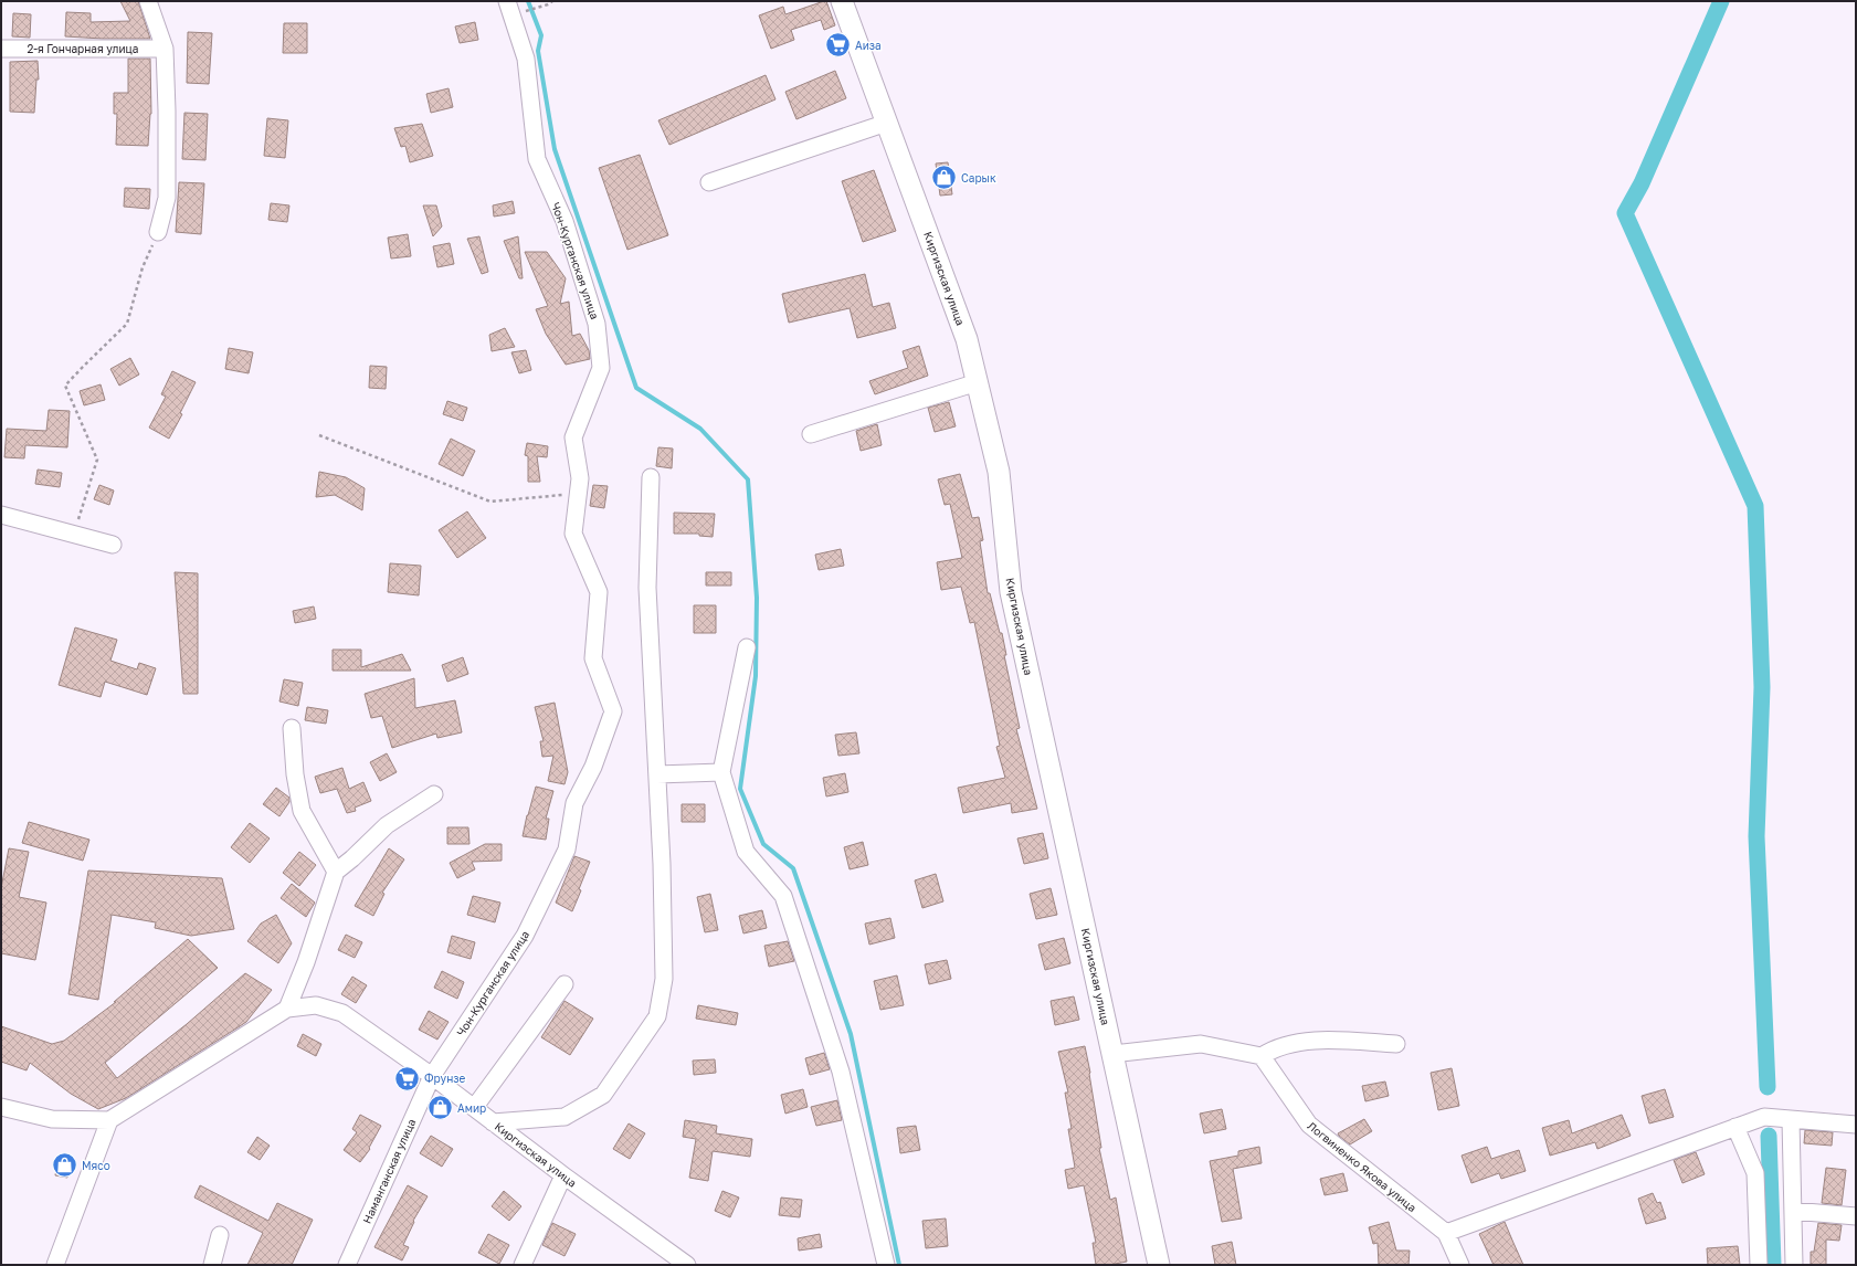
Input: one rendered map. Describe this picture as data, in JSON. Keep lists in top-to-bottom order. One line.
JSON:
{"streets":{"main road":["Киргизская улица"],"street":["2-я Гончарная улица","Чон-Курганская улица","Логвиненко Якова улица","Наманганская улица"]},"crossings":[["Чон-Курганская улица","Киргизская улица"],["Чон-Курганская улица","Наманганская улица"],["Киргизская улица","Наманганская улица"]],"places":{"supermarket":["Аиза","Фрунзе"],"shop":["Сарык","Амир","Мясо"]}}
